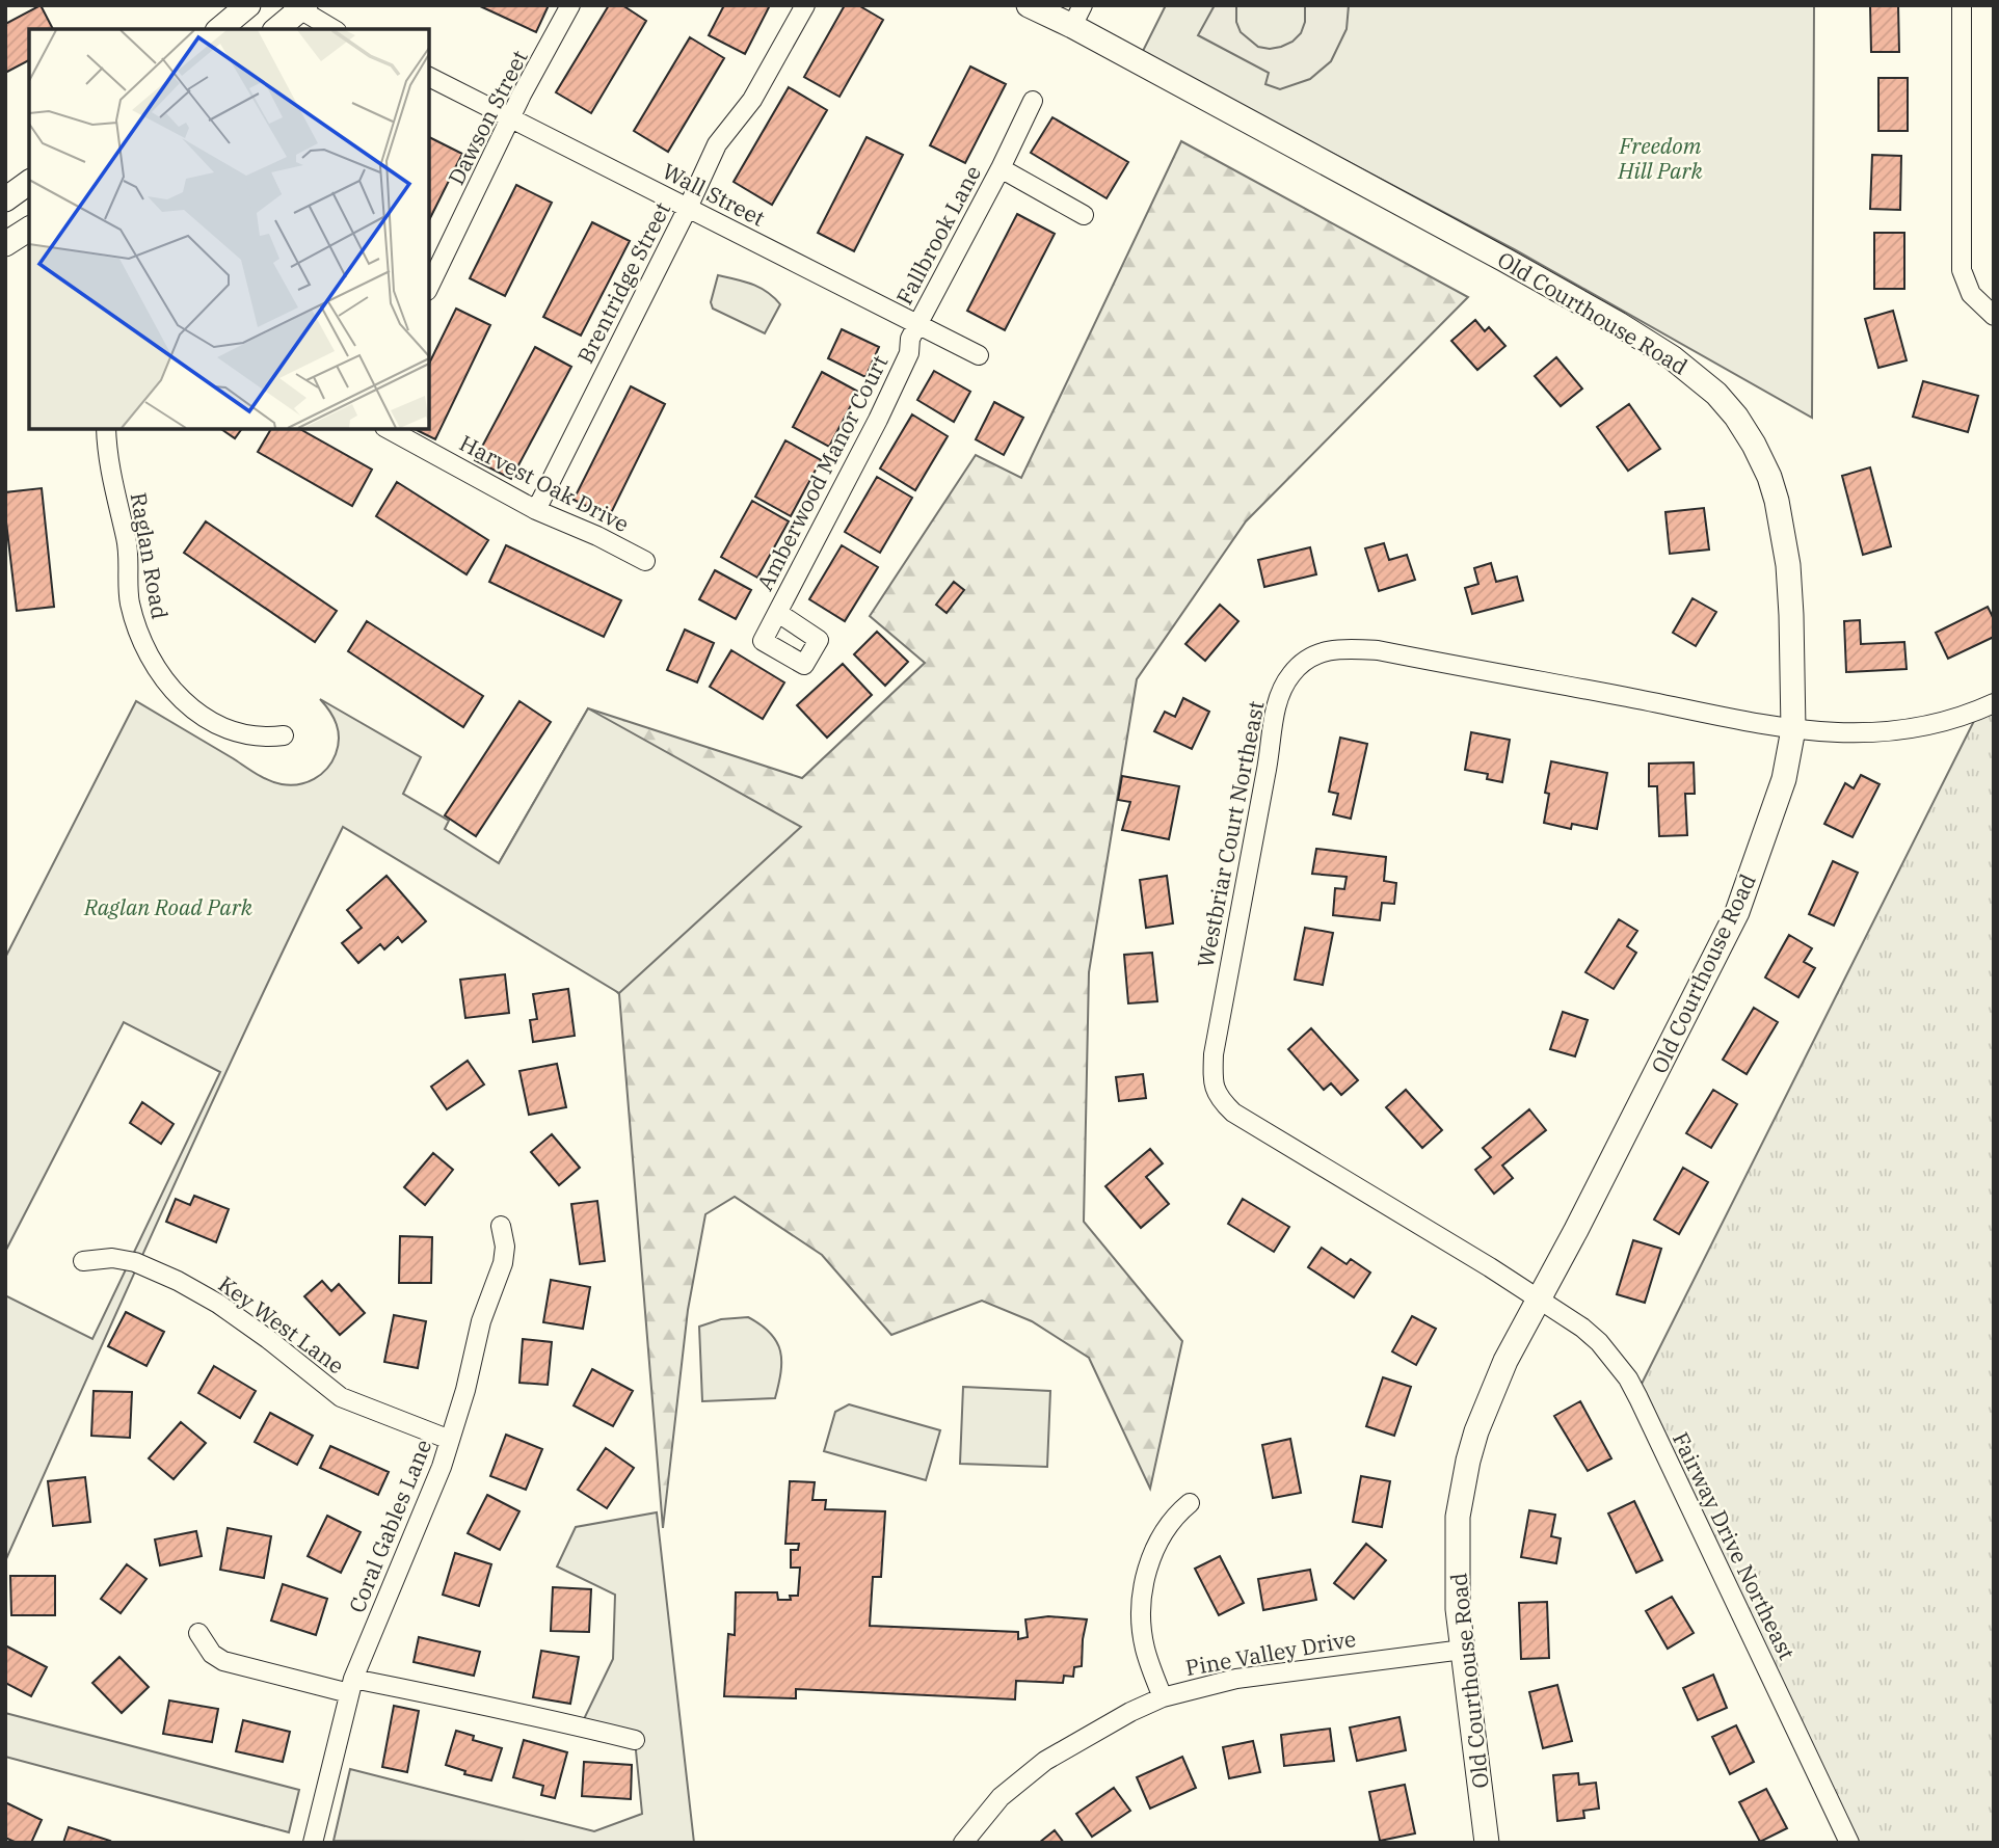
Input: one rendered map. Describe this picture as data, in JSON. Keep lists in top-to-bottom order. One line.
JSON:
{"streets":{"street":["Dawson Street","Wall Street","Fallbrook Lane","Brentridge Street","Old Courthouse Road","Amberwood Manor Court","Harvest Oak Drive","Raglan Road","Westbriar Court Northeast","Key West Lane","Coral Gables Lane","Fairway Drive Northeast","Pine Valley Drive"]},"crossings":[["Dawson Street","Wall Street"],["Wall Street","Fallbrook Lane"],["Wall Street","Brentridge Street"],["Wall Street","Amberwood Manor Court"],["Fallbrook Lane","Amberwood Manor Court"],["Brentridge Street","Harvest Oak Drive"],["Old Courthouse Road","Westbriar Court Northeast"],["Old Courthouse Road","Fairway Drive Northeast"],["Old Courthouse Road","Pine Valley Drive"],["Westbriar Court Northeast","Fairway Drive Northeast"],["Key West Lane","Coral Gables Lane"]],"parks":["Freedom Hill Park","Raglan Road Park"]}
